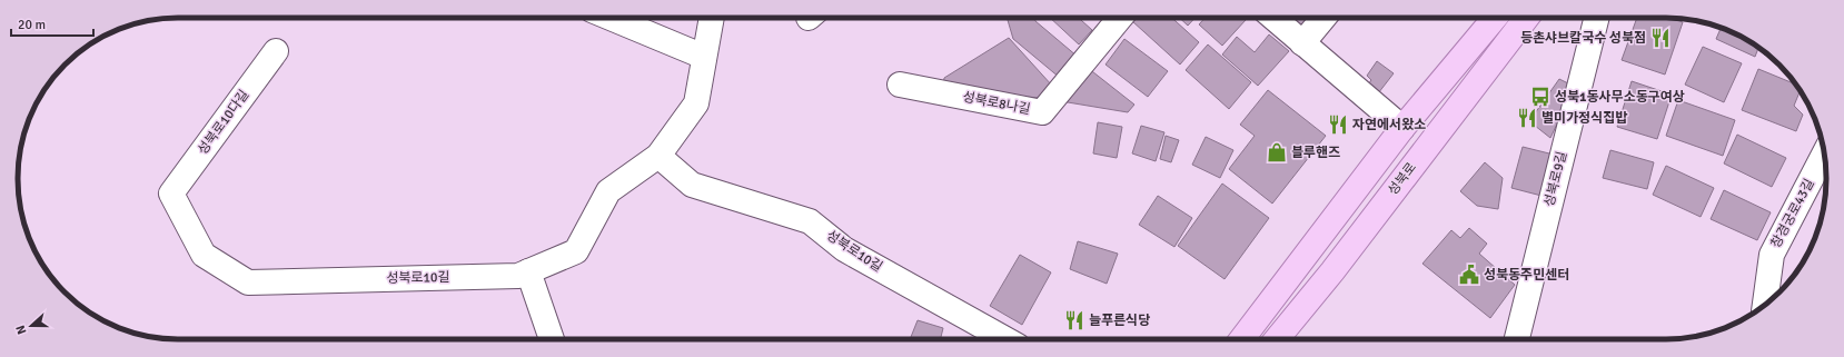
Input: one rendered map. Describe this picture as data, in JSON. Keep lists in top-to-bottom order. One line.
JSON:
{"streets":{"main road":["성북로"],"street":["성북로8나길","성북로10다길","성북로9길","창경궁로43길","성북로10길"]},"crossings":[["성북로10다길","성북로10길"]],"places":{"restaurant":["등촌샤브칼국수 성북점","별미가정식집밥","자연에서왔소","늘푸른식당"],"bus stop":["성북1동사무소동구여상"],"shop":["블루핸즈"],"public building":["성북동주민센터"]},"scale_bar":"20 m","north":"left"}
